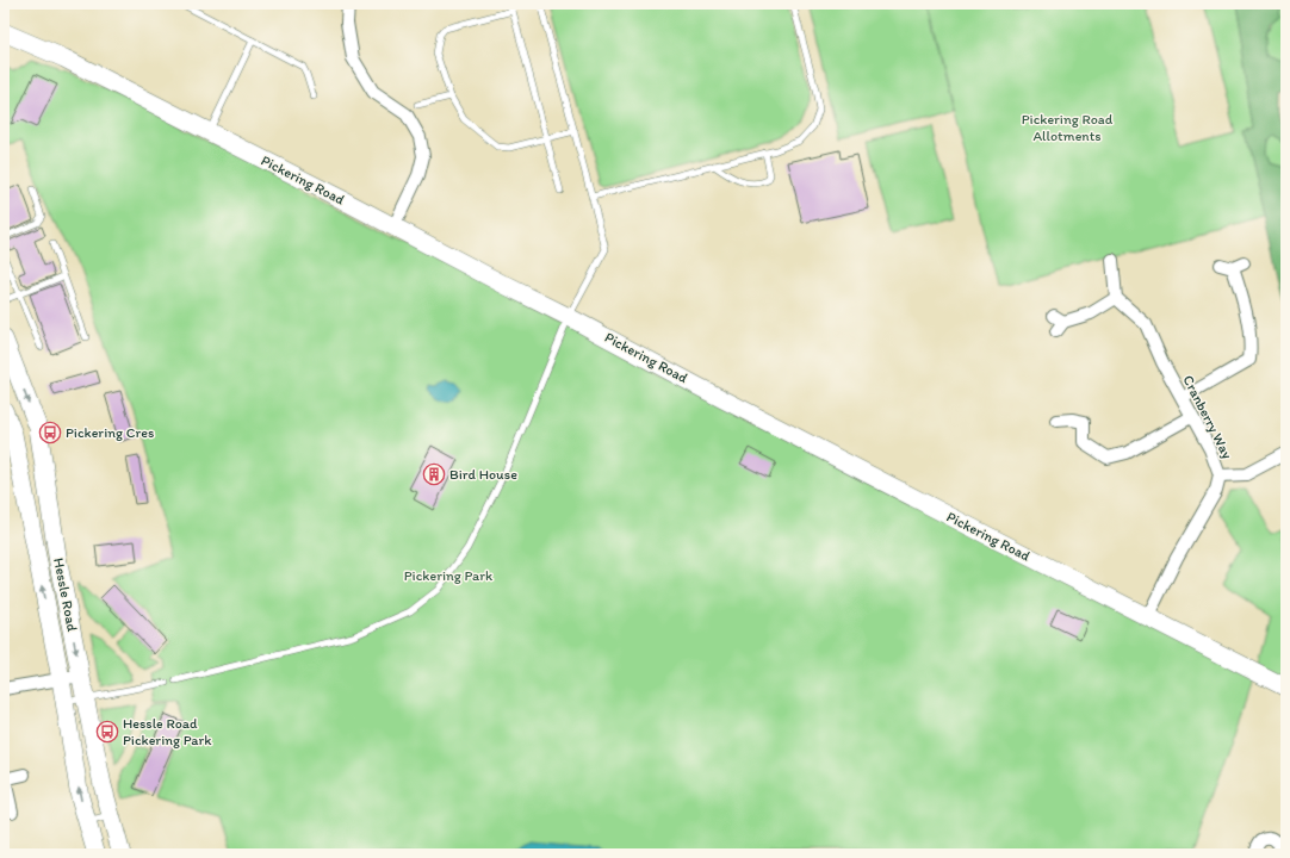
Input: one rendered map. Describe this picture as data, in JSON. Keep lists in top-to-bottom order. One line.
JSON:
{"streets":{"street":["Pickering Road","Cranberry Way","Hessle Road"]},"crossings":[["Pickering Road","Cranberry Way"]],"parks":["Pickering Road Allotments","Pickering Park"],"places":{"bus stop":["Pickering Cres","Hessle Road Pickering Park"],"building":["Bird House"]}}
